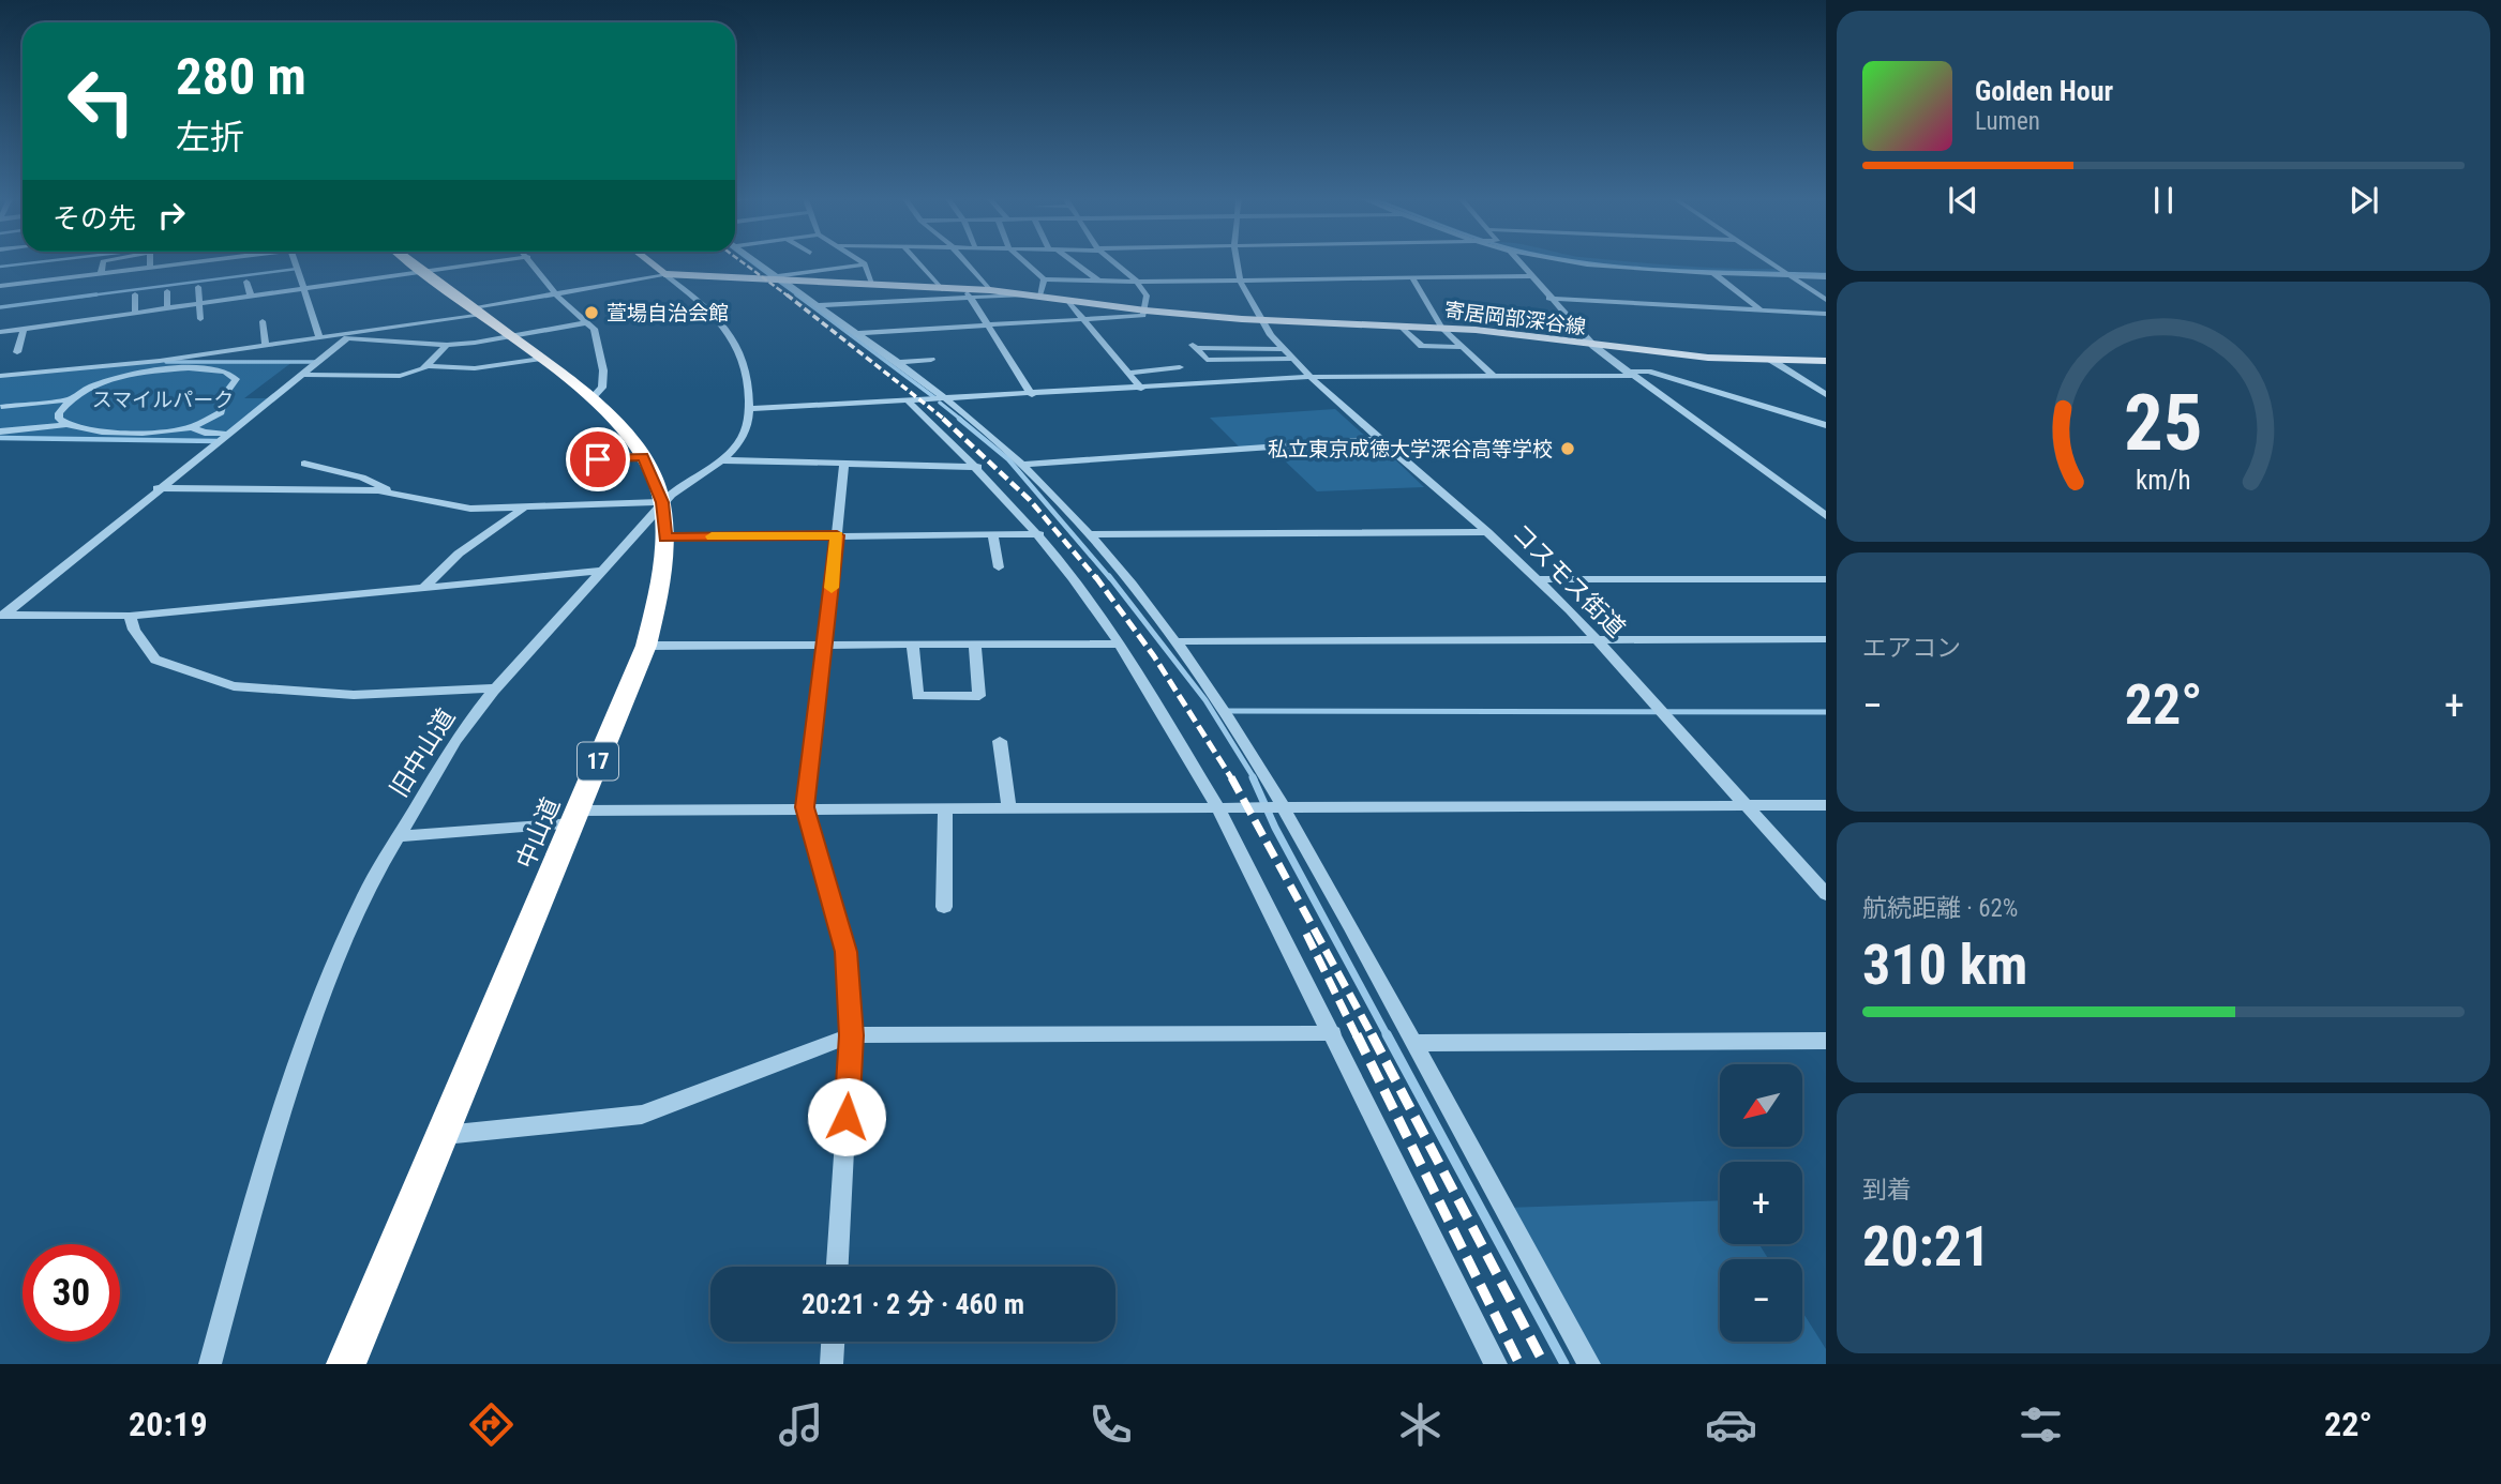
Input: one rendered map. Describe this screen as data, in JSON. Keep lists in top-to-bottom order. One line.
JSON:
{"streets":{"highway":["17","中山道"],"main road":["寄居岡部深谷線"],"street":["コスモス街道","旧中山道"]},"crossings":[["寄居岡部深谷線","コスモス街道"],["寄居岡部深谷線","旧中山道"],["旧中山道","中山道"]],"parks":["スマイルパーク"],"places":["萱場自治会館","私立東京成徳大学深谷高等学校"],"north":"bottom left","page":{"turn":["280 m","左折"],"song":["Golden Hour","Lumen"],"then":"その先","tile":["エアコン",["航続距離 · 62%","310 km"],["到着","20:21"]],"heat":["−","22°","+"],"map_buttons":["+","−"],"limit":"30","trip":"20:21 · 2 分 · 460 m","tabs":["20:19","22°"],"gauge":["25","km/h"]}}
